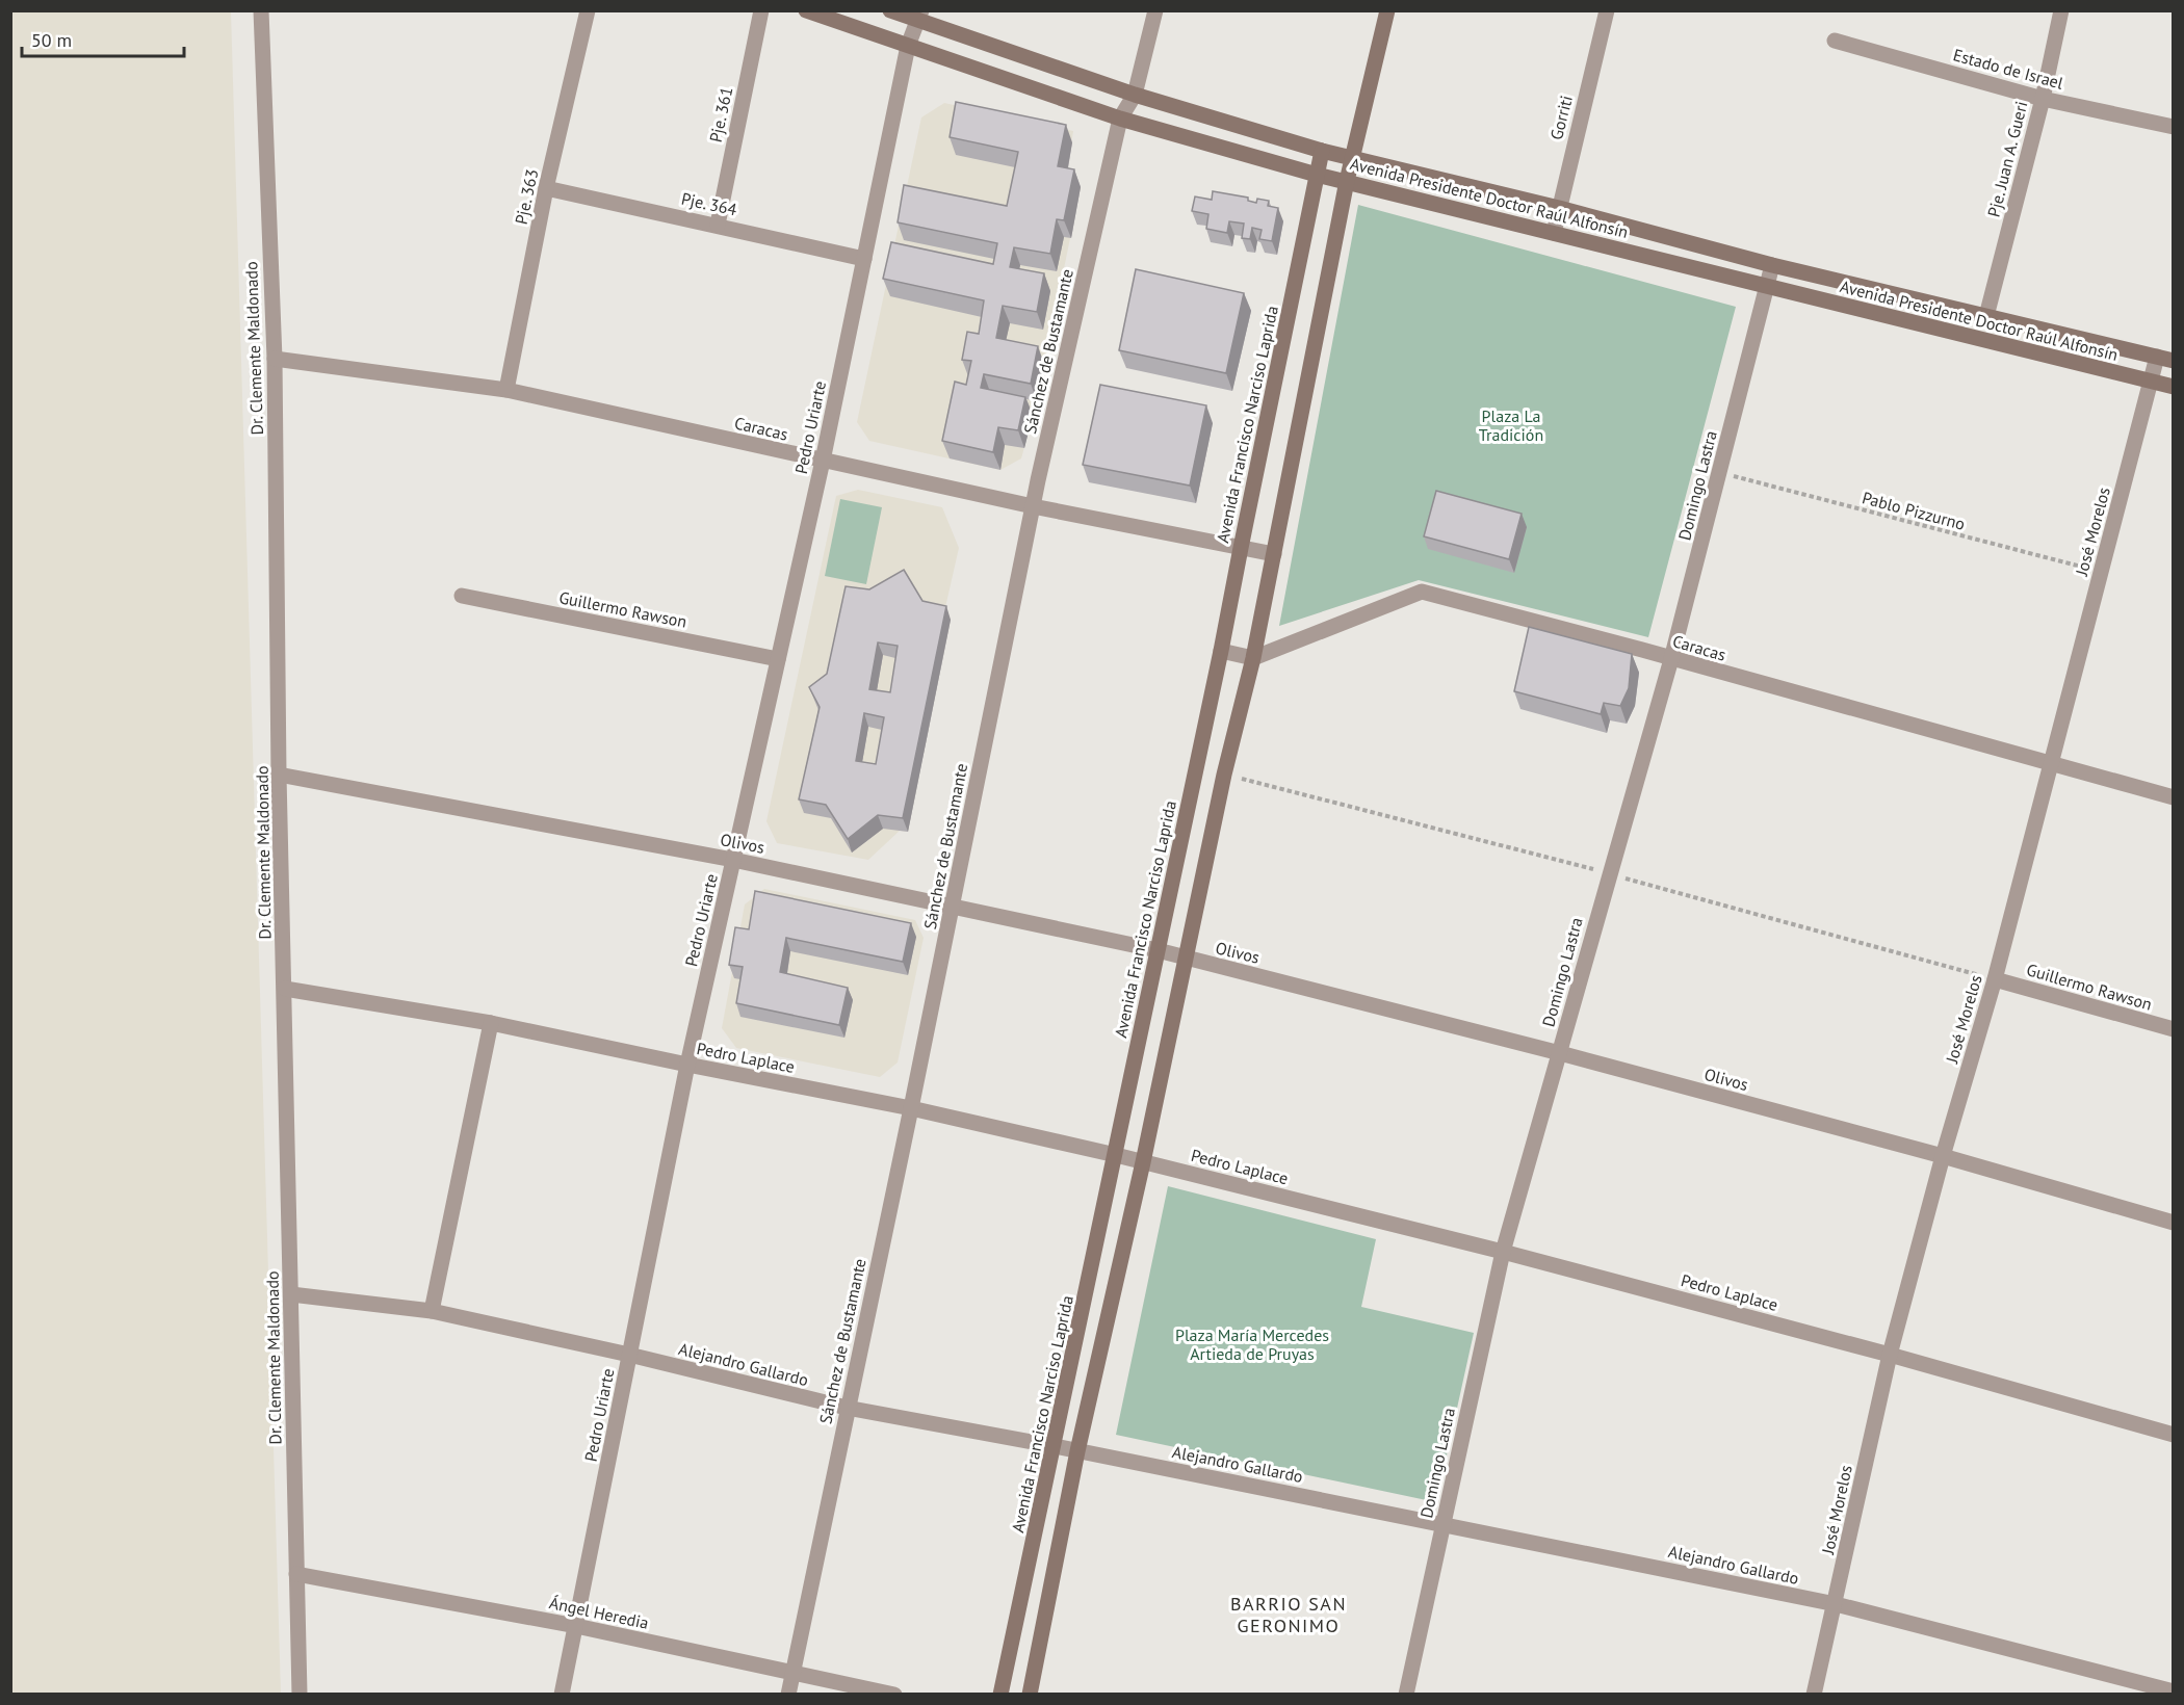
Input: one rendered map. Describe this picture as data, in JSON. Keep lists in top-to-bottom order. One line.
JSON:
{"streets":{"main road":["Avenida Presidente Doctor Raúl Alfonsín","Avenida Francisco Narciso Laprida"],"street":["Estado de Israel","Pje. 361","Gorriti","Pje. Juan A. Gueri","Pje. 363","Pje. 364","Dr. Clemente Maldonado","Sánchez de Bustamante","Pedro Uriarte","Caracas","Domingo Lastra","José Morelos","Guillermo Rawson","Olivos","Pedro Laplace","Alejandro Gallardo","Ángel Heredia"],"path":["Pablo Pizzurno"]},"crossings":[["Estado de Israel","Pje. Juan A. Gueri"],["Pje. 361","Pje. 364"],["Gorriti","Avenida Presidente Doctor Raúl Alfonsín"],["Pje. Juan A. Gueri","Avenida Presidente Doctor Raúl Alfonsín"],["Pje. 363","Pje. 364"],["Pje. 363","Caracas"],["Avenida Presidente Doctor Raúl Alfonsín","Sánchez de Bustamante"],["Avenida Presidente Doctor Raúl Alfonsín","Avenida Francisco Narciso Laprida"],["Avenida Presidente Doctor Raúl Alfonsín","Pedro Uriarte"],["Avenida Presidente Doctor Raúl Alfonsín","Domingo Lastra"],["Avenida Presidente Doctor Raúl Alfonsín","José Morelos"],["Pje. 364","Pedro Uriarte"],["Dr. Clemente Maldonado","Caracas"],["Dr. Clemente Maldonado","Olivos"],["Dr. Clemente Maldonado","Pedro Laplace"],["Dr. Clemente Maldonado","Alejandro Gallardo"],["Dr. Clemente Maldonado","Ángel Heredia"],["Sánchez de Bustamante","Caracas"],["Sánchez de Bustamante","Olivos"],["Sánchez de Bustamante","Pedro Laplace"],["Sánchez de Bustamante","Alejandro Gallardo"],["Sánchez de Bustamante","Ángel Heredia"],["Avenida Francisco Narciso Laprida","Caracas"],["Avenida Francisco Narciso Laprida","Olivos"],["Avenida Francisco Narciso Laprida","Pedro Laplace"],["Avenida Francisco Narciso Laprida","Alejandro Gallardo"],["Pedro Uriarte","Caracas"],["Pedro Uriarte","Guillermo Rawson"],["Pedro Uriarte","Olivos"],["Pedro Uriarte","Pedro Laplace"],["Pedro Uriarte","Alejandro Gallardo"],["Pedro Uriarte","Ángel Heredia"],["Caracas","Domingo Lastra"],["Caracas","José Morelos"],["Domingo Lastra","Pablo Pizzurno"],["Domingo Lastra","Olivos"],["Domingo Lastra","Pedro Laplace"],["Domingo Lastra","Alejandro Gallardo"],["Pablo Pizzurno","José Morelos"],["José Morelos","Guillermo Rawson"],["José Morelos","Olivos"],["José Morelos","Pedro Laplace"],["José Morelos","Alejandro Gallardo"]],"districts":["BARRIO SAN GERONIMO"],"parks":["Plaza La Tradición","Plaza María Mercedes Artieda de Pruyas"],"scale_bar":"50 m"}
